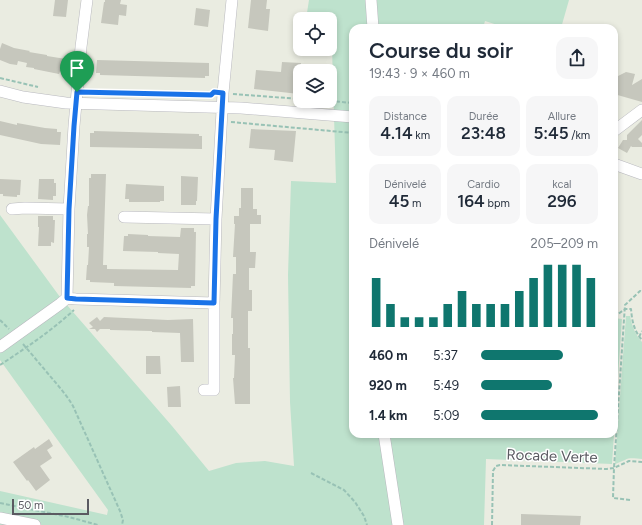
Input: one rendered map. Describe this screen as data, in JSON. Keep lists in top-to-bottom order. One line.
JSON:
{"streets":{"path":["Rocade Verte"]},"scale_bar":"50 m","page":{"heading":["Course du soir","19:43 · 9 × 460 m"],"stats":[["Distance","4.14 km"],["Durée","23:48"],["Allure","5:45 /km"],["Dénivelé","45 m"],["Cardio","164 bpm"],["kcal","296"]],"chart":["Dénivelé","205–209 m"],"list":[{"name":"460 m","note":"5:37"},{"name":"920 m","note":"5:49"},{"name":"1.4 km","note":"5:09"}],"scale":"50 m"}}
